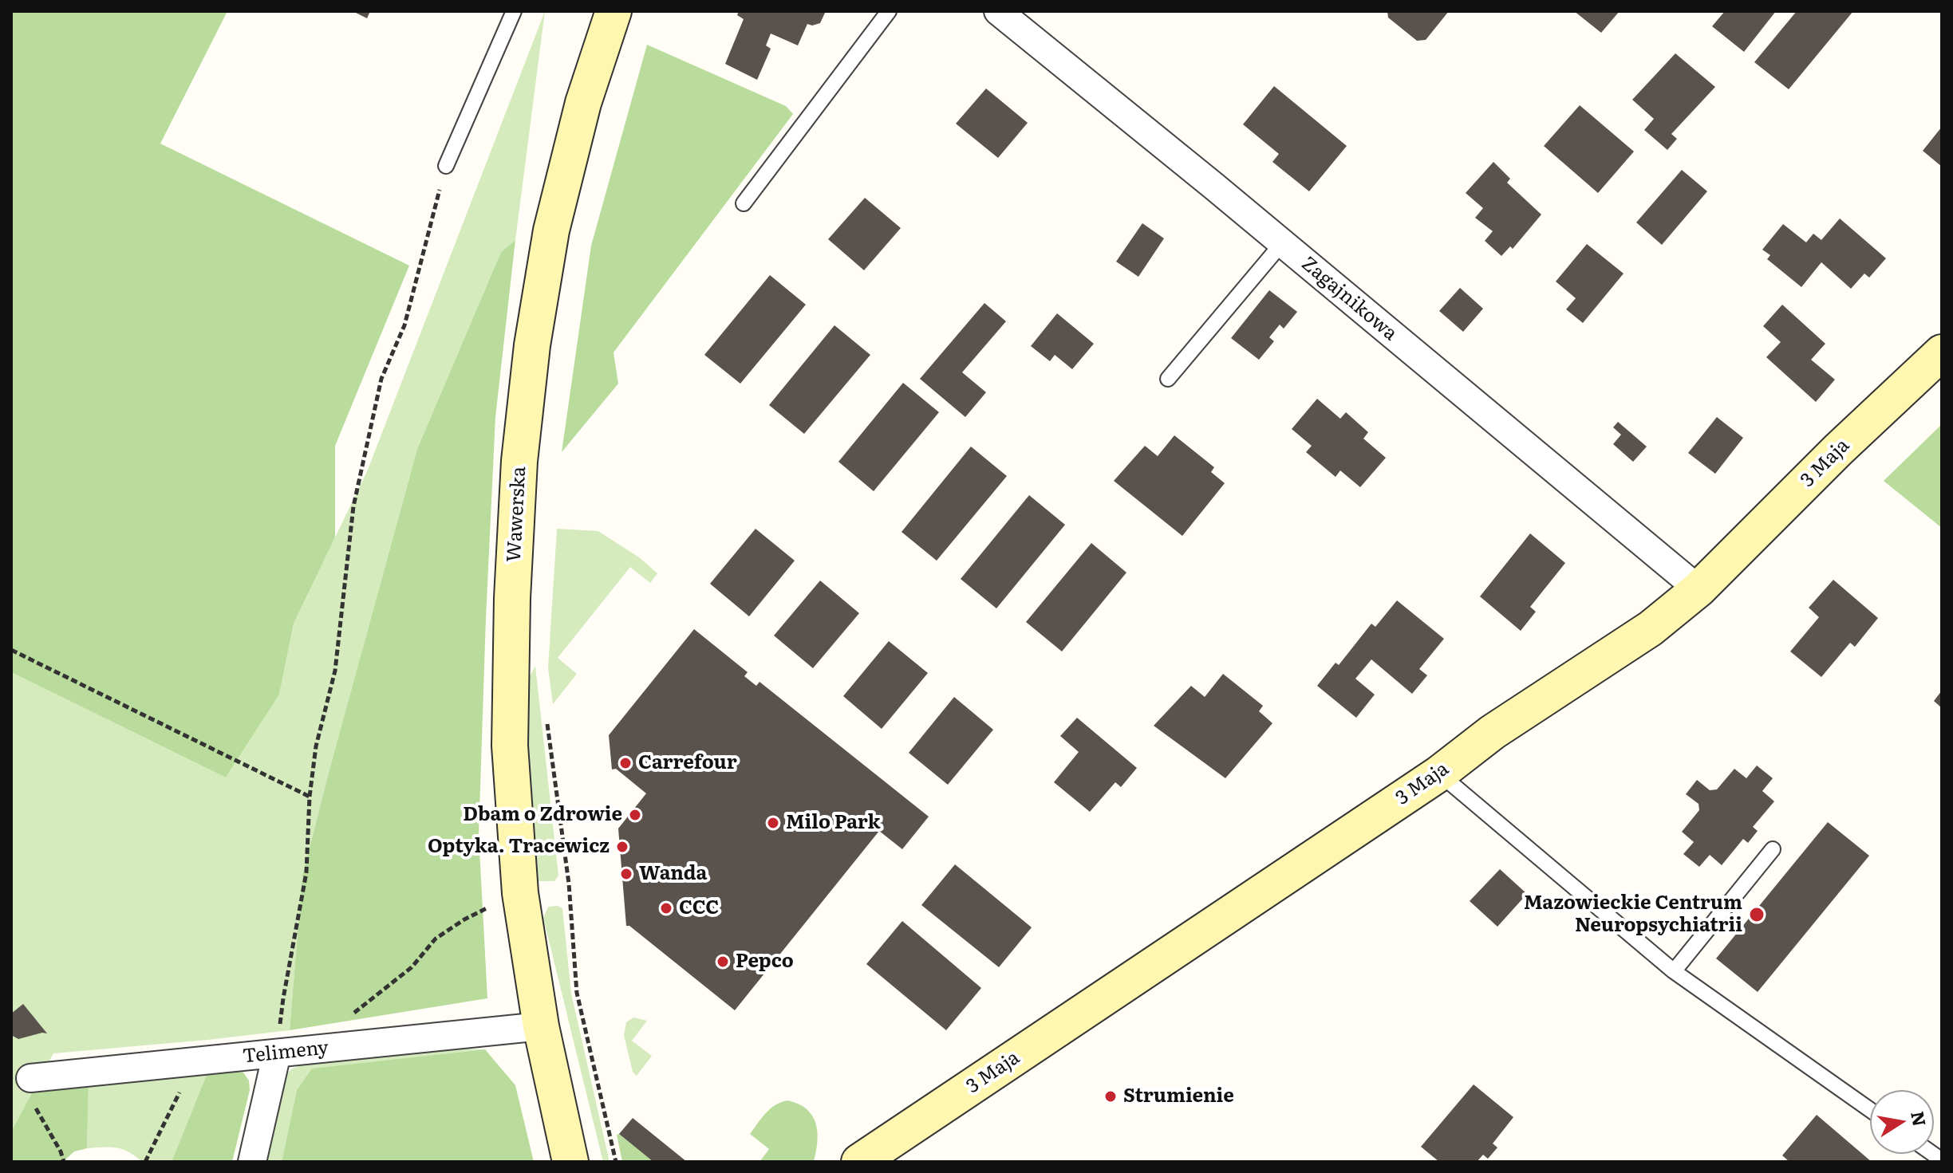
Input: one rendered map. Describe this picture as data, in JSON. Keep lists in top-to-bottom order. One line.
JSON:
{"streets":{"street":["Zagajnikowa","3 Maja","Wawerska","Telimeny"]},"crossings":[["Zagajnikowa","3 Maja"],["Wawerska","Telimeny"]],"places":["Carrefour","Dbam o Zdrowie","Milo Park","Optyka. Tracewicz","Wanda","CCC","Mazowieckie Centrum Neuropsychiatrii","Pepco","Strumienie"],"north":"right"}
